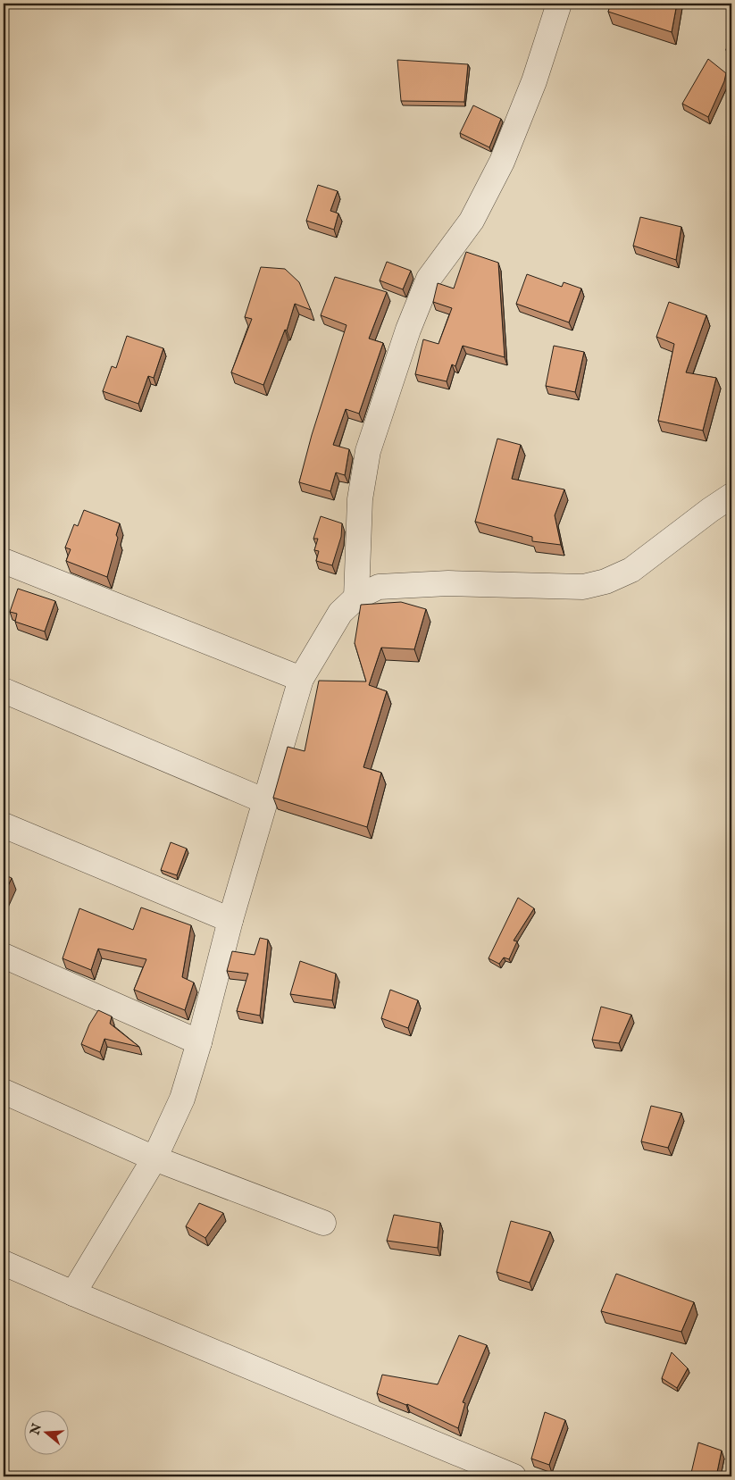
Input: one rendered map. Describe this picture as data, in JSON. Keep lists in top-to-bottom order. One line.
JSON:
{"north":"left"}
